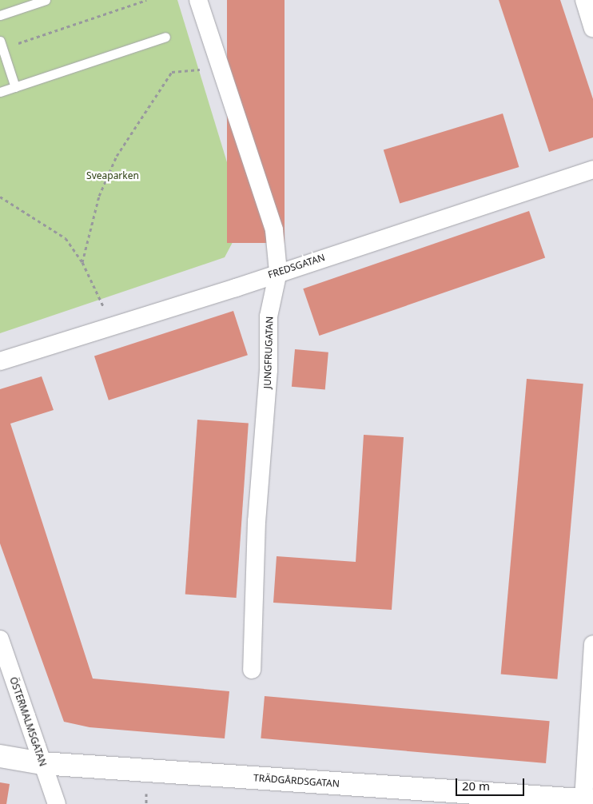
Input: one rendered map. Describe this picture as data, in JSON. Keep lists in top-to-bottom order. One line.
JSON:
{"streets":{"street":["FREDSGATAN","JUNGFRUGATAN","ÖSTERMALMSGATAN","TRÄDGÅRDSGATAN"]},"crossings":[["FREDSGATAN","JUNGFRUGATAN"],["ÖSTERMALMSGATAN","TRÄDGÅRDSGATAN"]],"parks":["Sveaparken"],"scale_bar":"20 m"}
